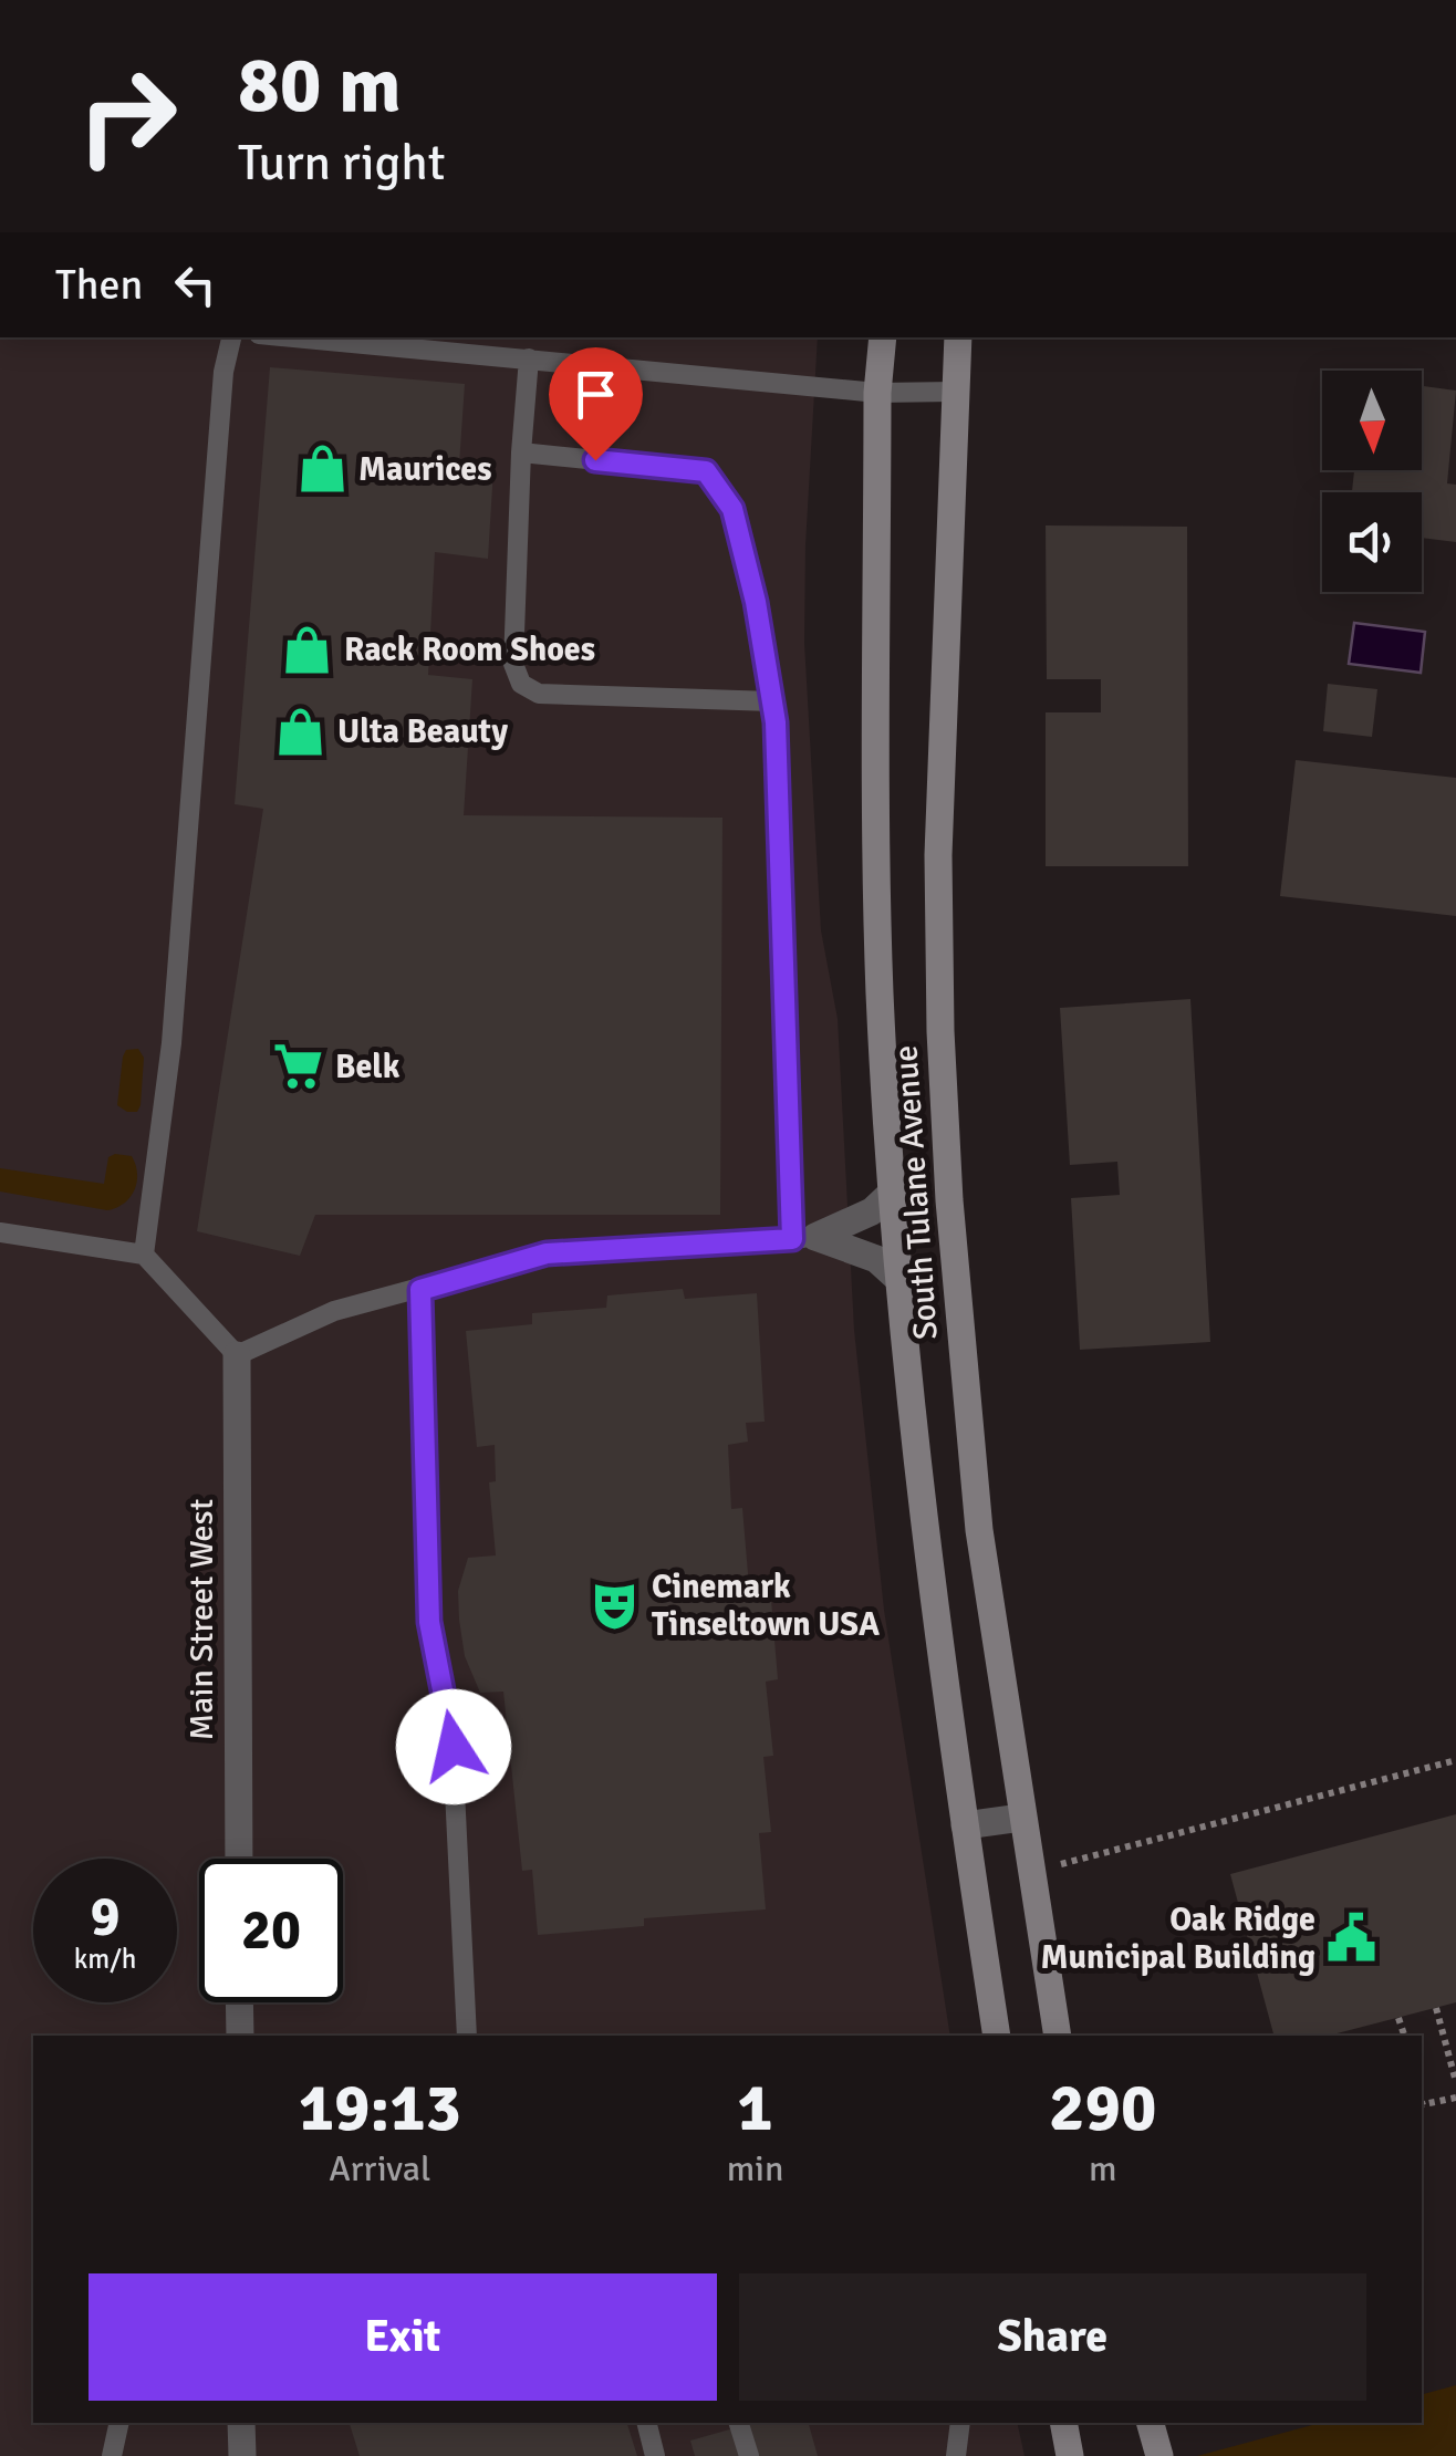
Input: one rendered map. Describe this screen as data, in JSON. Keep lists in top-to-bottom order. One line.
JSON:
{"streets":{"main road":["South Tulane Avenue"],"street":["Main Street West"]},"places":{"shop":["Maurices","Rack Room Shoes","Ulta Beauty"],"supermarket":["Belk"],"theatre":["Cinemark Tinseltown USA"],"public building":["Oak Ridge Municipal Building"]},"north":"bottom","page":{"turn":["80 m","Turn right"],"then":"Then","speed":"9 km/h","limit":"20","eta":["19:13","Arrival","1","min","290","m"],"buttons":["Exit","Share"]}}
